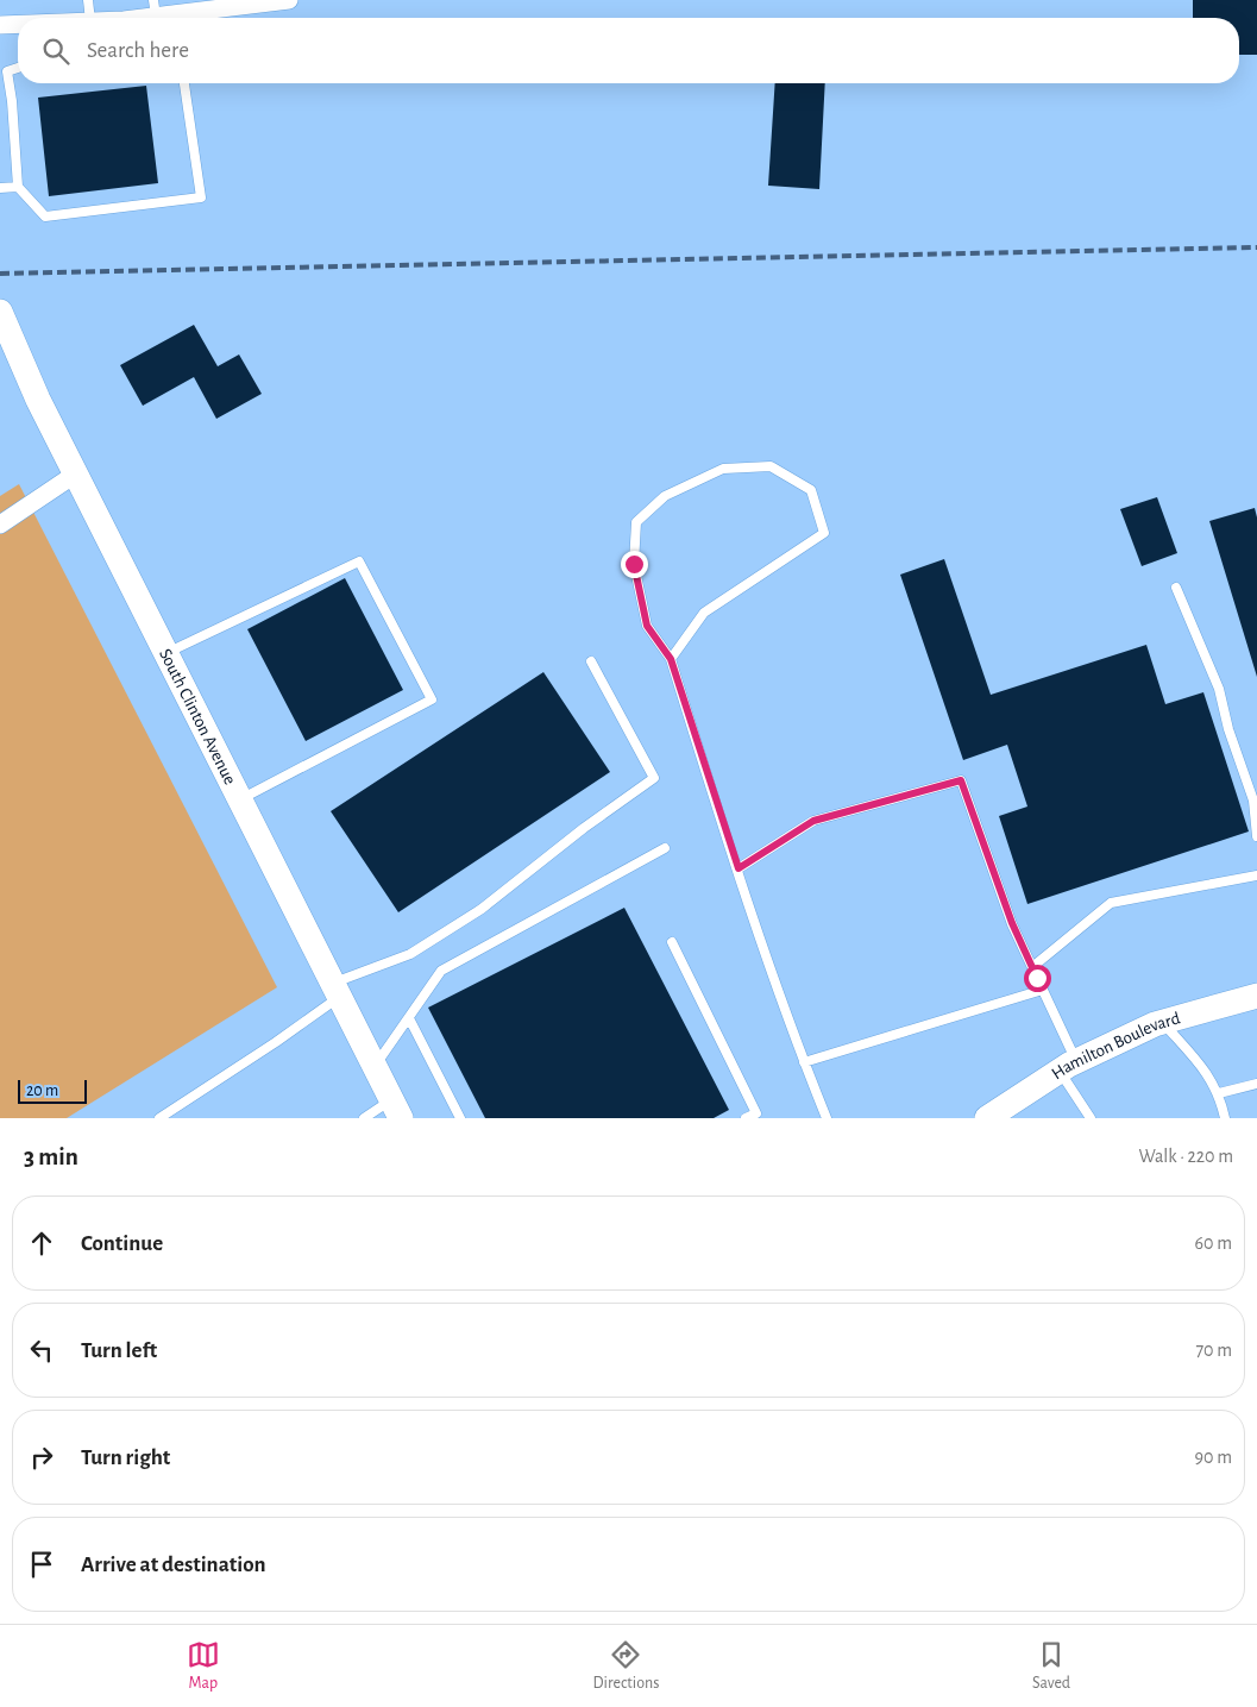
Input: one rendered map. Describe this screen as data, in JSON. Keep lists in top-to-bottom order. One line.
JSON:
{"streets":{"street":["South Clinton Avenue","Hamilton Boulevard"]},"scale_bar":"20 m","page":{"search":"Search here","scale":"20 m","heading":["3 min","Walk · 220 m"],"list":[["Continue","60 m"],["Turn left","70 m"],["Turn right","90 m"],"Arrive at destination"],"nav":["Map","Directions","Saved"]}}
